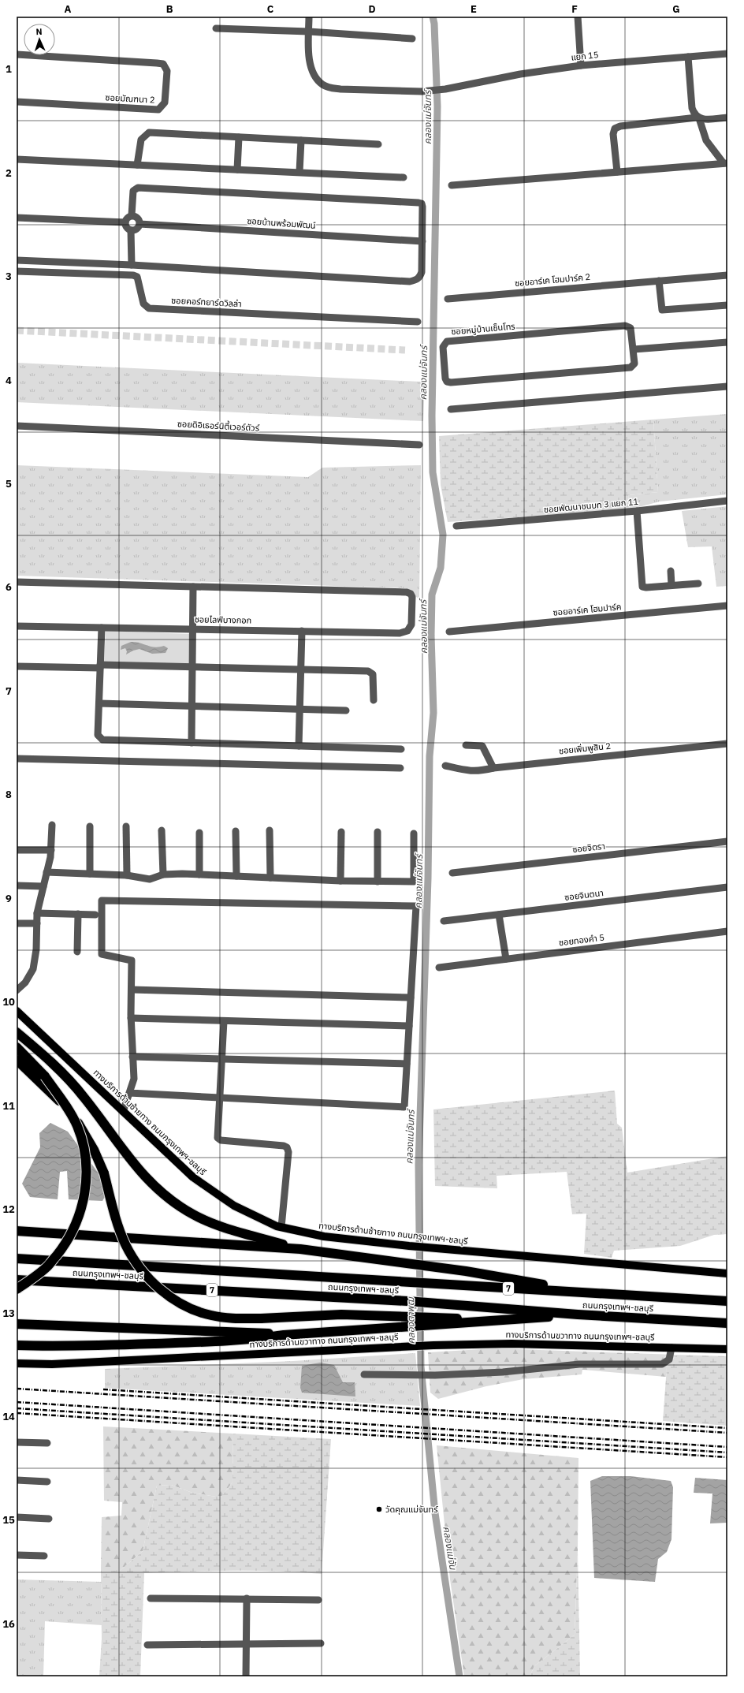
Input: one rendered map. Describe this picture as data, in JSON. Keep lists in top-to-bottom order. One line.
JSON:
{"streets":{"highway":["ถนนกรุงเทพฯ-ชลบุรี","7"],"main road":["ทางบริการด้านซ้ายทาง ถนนกรุงเทพฯ-ชลบุรี","ทางบริการด้านขวาทาง ถนนกรุงเทพฯ-ชลบุรี"],"street":["แยก 15","ซอยมัณฑนา 2","ซอยบ้านพร้อมพัฒน์","ซอยอาร์เค โฮมปาร์ค 2","ซอยคอร์ทยาร์ดวิลล่า","ซอยหมู่บ้านเซ็นโทร","ซอยดิอิเธอร์นิตี้เวอร์ดัวร์","ซอยพัฒนาชนบท 3 แยก 11","ซอยอาร์เค โฮมปาร์ค","ซอยไลฟ์บางกอก","ซอยเพิ่มพูสิน 2","ซอยจิตรา","ซอยจินตนา","ซอยทองคำ 5"]},"water":["คลองแม่จันทร์","คลองตาพุฒ","คลองแม่จัน"],"places":["วัดคุณแม่จันทร์"],"north":"top","grid":{"columns":["A","B","C","D","E","F","G"],"rows":["1","2","3","4","5","6","7","8","9","10","11","12","13","14","15","16"]}}
